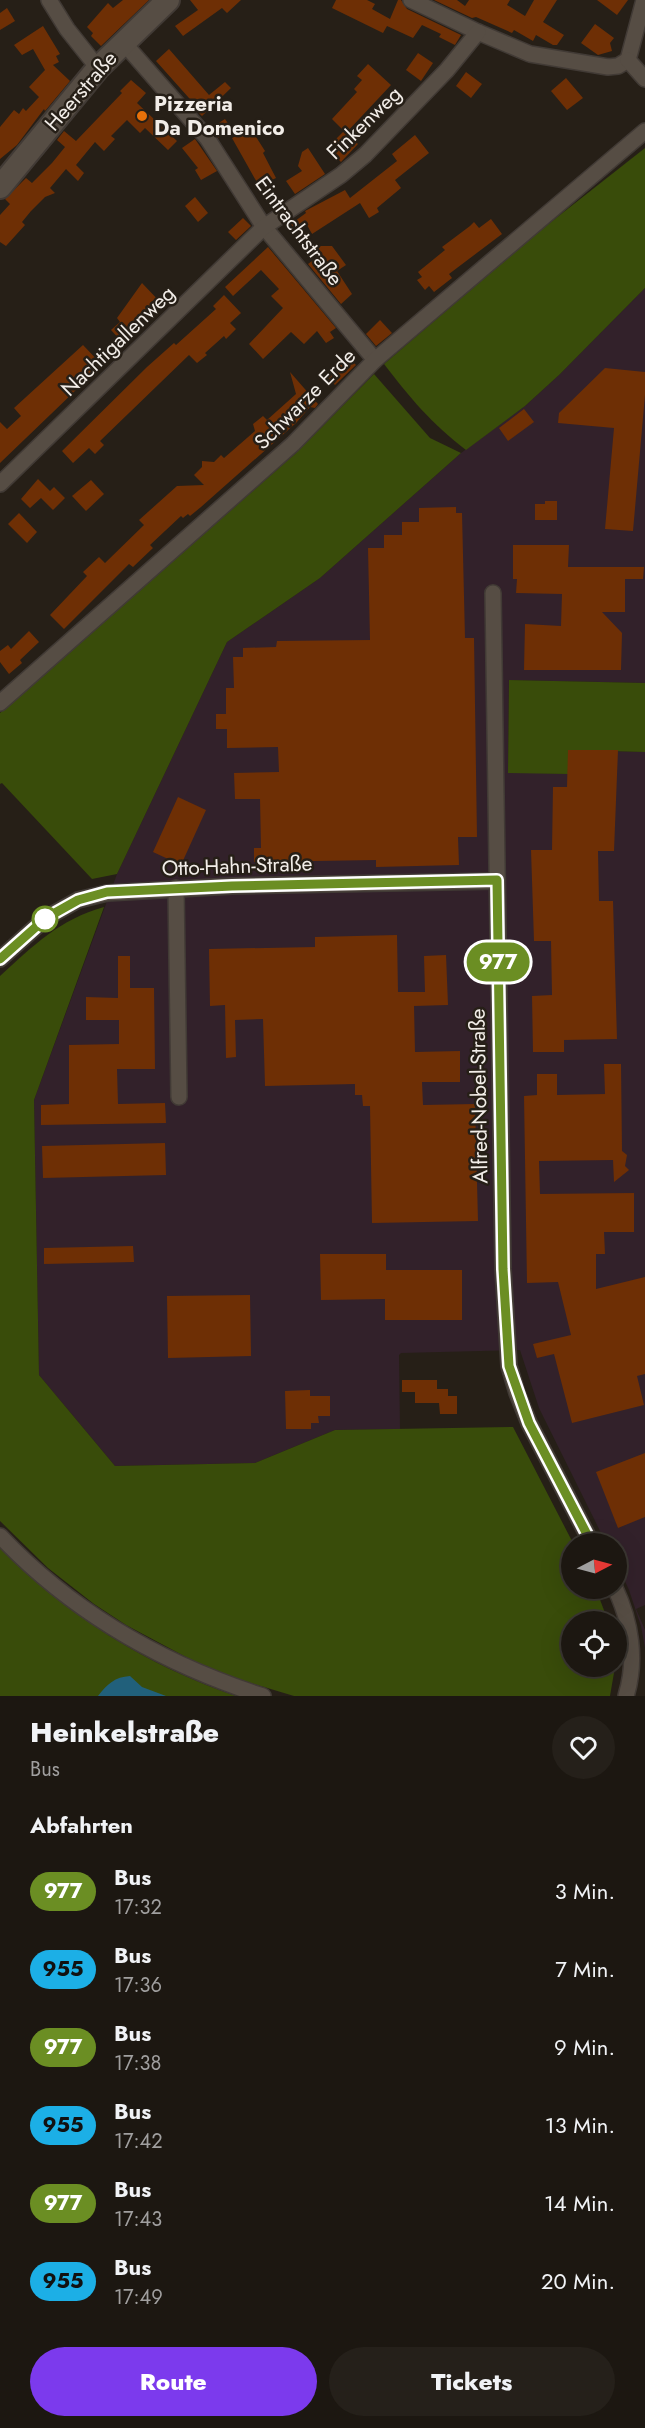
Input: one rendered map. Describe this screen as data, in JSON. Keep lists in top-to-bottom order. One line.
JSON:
{"streets":{"main road":["Heerstraße"],"street":["Finkenweg","Eintrachtstraße","Nachtigallenweg","Schwarze Erde","Otto-Hahn-Straße","Alfred-Nobel-Straße"]},"crossings":[["Heerstraße","Eintrachtstraße"],["Finkenweg","Eintrachtstraße"],["Finkenweg","Nachtigallenweg"],["Eintrachtstraße","Nachtigallenweg"],["Eintrachtstraße","Schwarze Erde"],["Otto-Hahn-Straße","Alfred-Nobel-Straße"]],"places":["Pizzeria Da Domenico"],"lines":["bus line 977"],"north":"right","page":{"on_map":"977","heading":[["Heinkelstraße","Bus"],"Abfahrten"],"list":[{"mark":"977","name":"Bus","note":"17:32","value":"3 Min."},{"mark":"955","name":"Bus","note":"17:36","value":"7 Min."},{"mark":"977","name":"Bus","note":"17:38","value":"9 Min."},{"mark":"955","name":"Bus","note":"17:42","value":"13 Min."},{"mark":"977","name":"Bus","note":"17:43","value":"14 Min."},{"mark":"955","name":"Bus","note":"17:49","value":"20 Min."}],"buttons":["Route","Tickets"]}}
